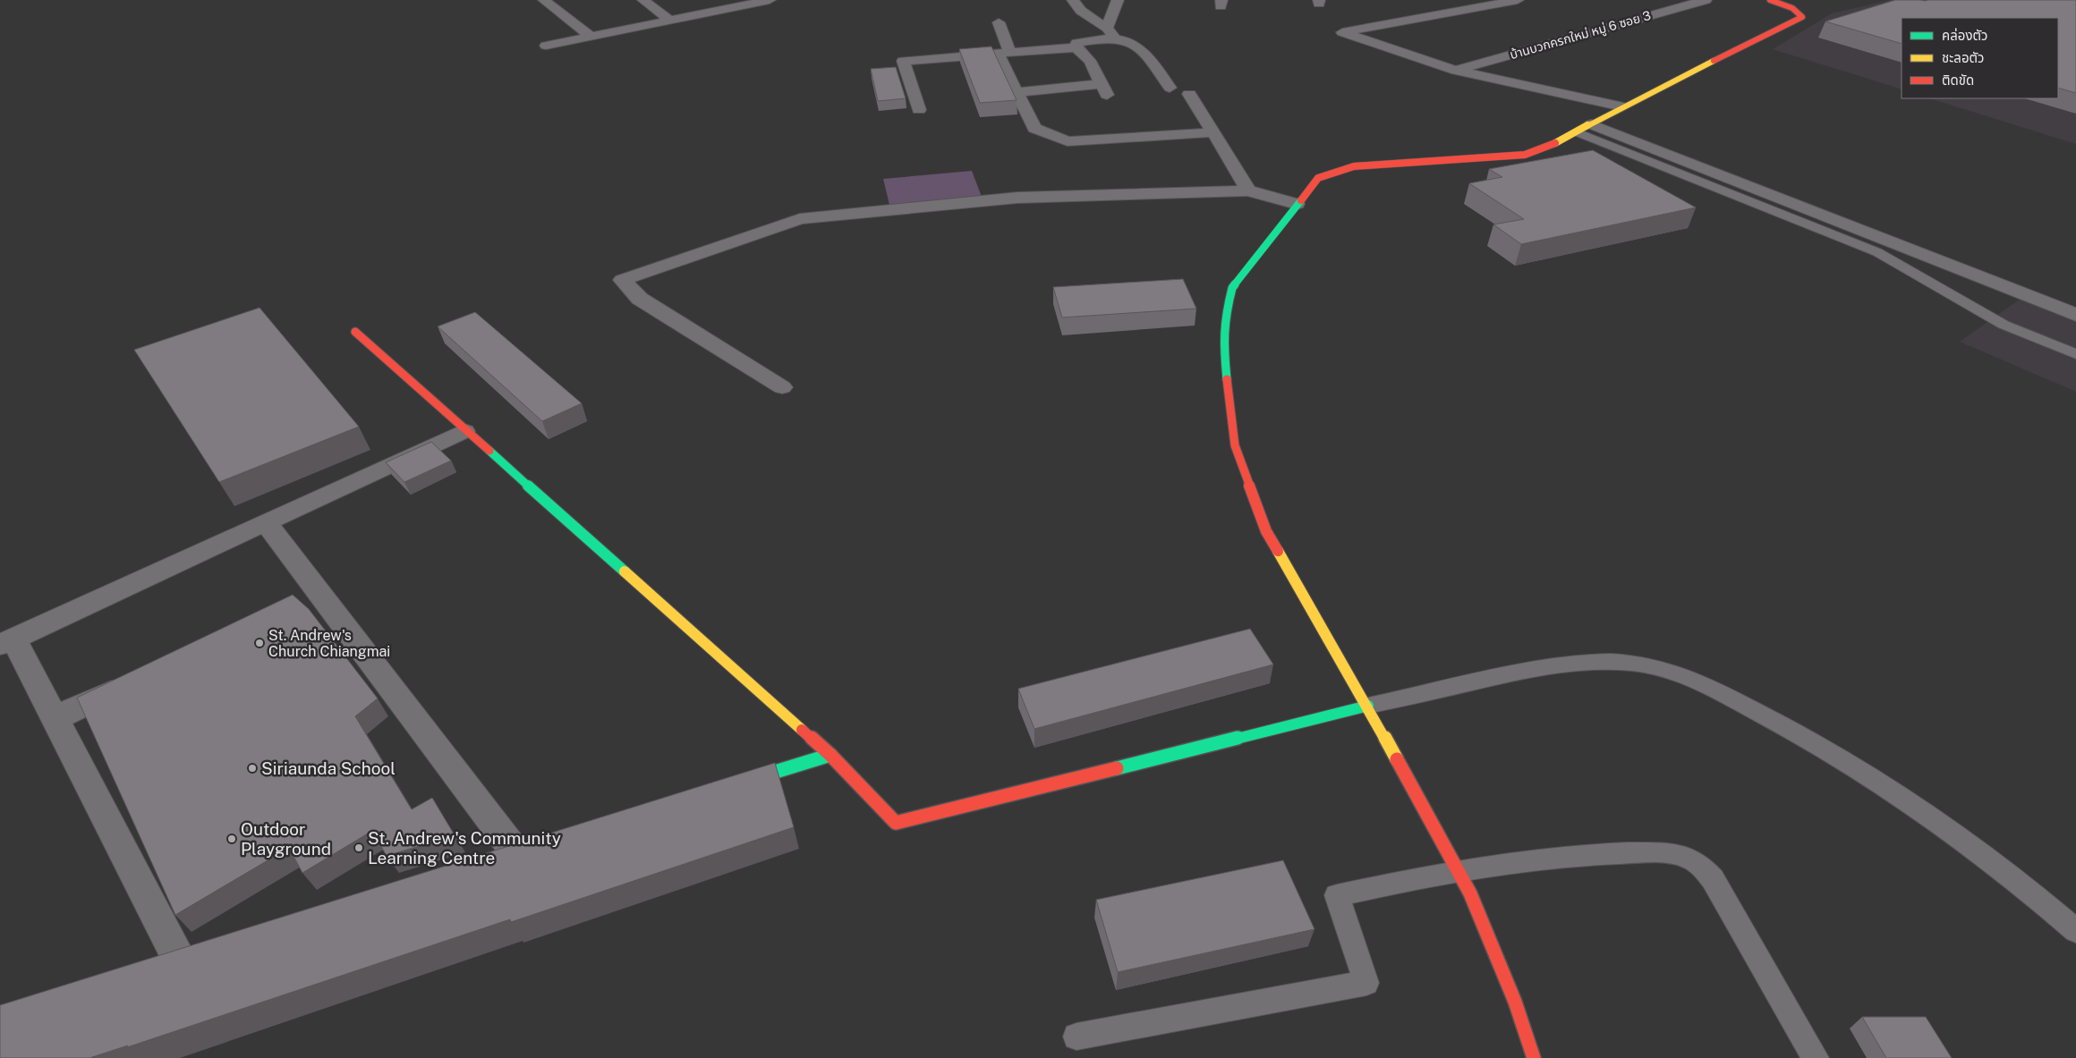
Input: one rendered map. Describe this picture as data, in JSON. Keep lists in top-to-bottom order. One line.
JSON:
{"streets":{"street":["บ้านบวกครกใหม่ หมู่ 6 ซอย 3"]},"places":["St. Andrew's Church Chiangmai","Siriaunda School","Outdoor Playground","St. Andrew's Community Learning Centre"],"legend":["คล่องตัว","ชะลอตัว","ติดขัด"]}
